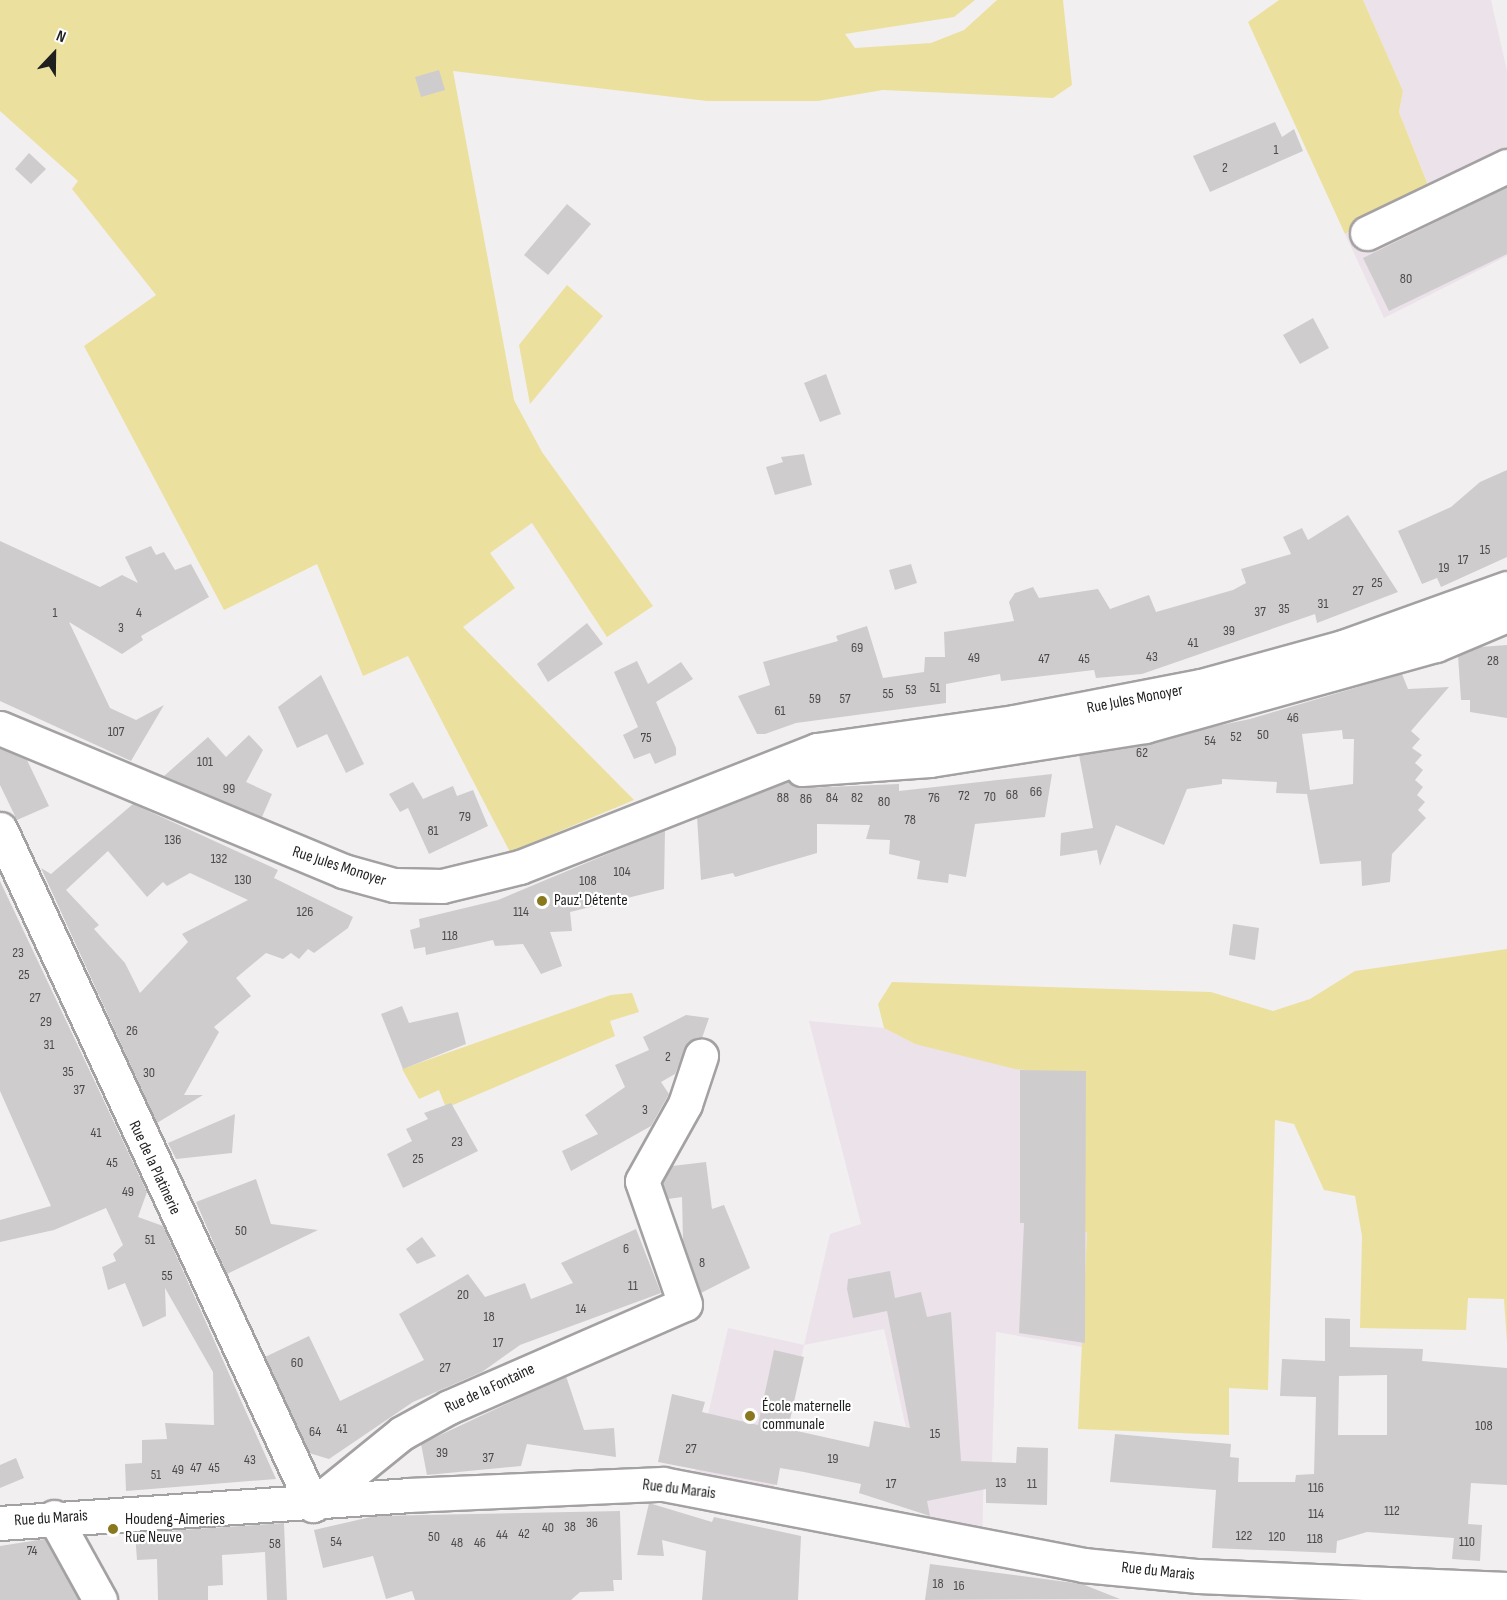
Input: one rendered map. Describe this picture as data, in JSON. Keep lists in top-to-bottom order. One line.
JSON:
{"streets":{"street":["Rue Jules Monoyer","Rue de la Platinerie","Rue de la Fontaine","Rue du Marais"]},"crossings":[["Rue de la Platinerie","Rue de la Fontaine"],["Rue de la Platinerie","Rue du Marais"],["Rue de la Fontaine","Rue du Marais"]],"places":["Pauz' Détente","École maternelle communale","Houdeng-Aimeries Rue Neuve"],"house_numbers":["1","2","80","15","17","19","25","27","31","35","37","1","4","3","39","41","69","43","49","47","45","28","51","53","55","59","57","61","46","107","50","52","75","54","62","101","99","66","68","72","70","88","84","82","76","86","80","79","78","81","136","132","104","130","108","126","114","118","23","25","27","29","26","31","2","35","30","37","3","41","23","25","45","49","50","51","6","8","55","11","20","14","18","17","60","27","108","41","64","15","27","39","37","19","43","47","45","49","51","13","17","11","116","112","114","36","38","40","42","44","122","50","120","118","54","110","48","46","58","74","18","16"],"north":"top"}
